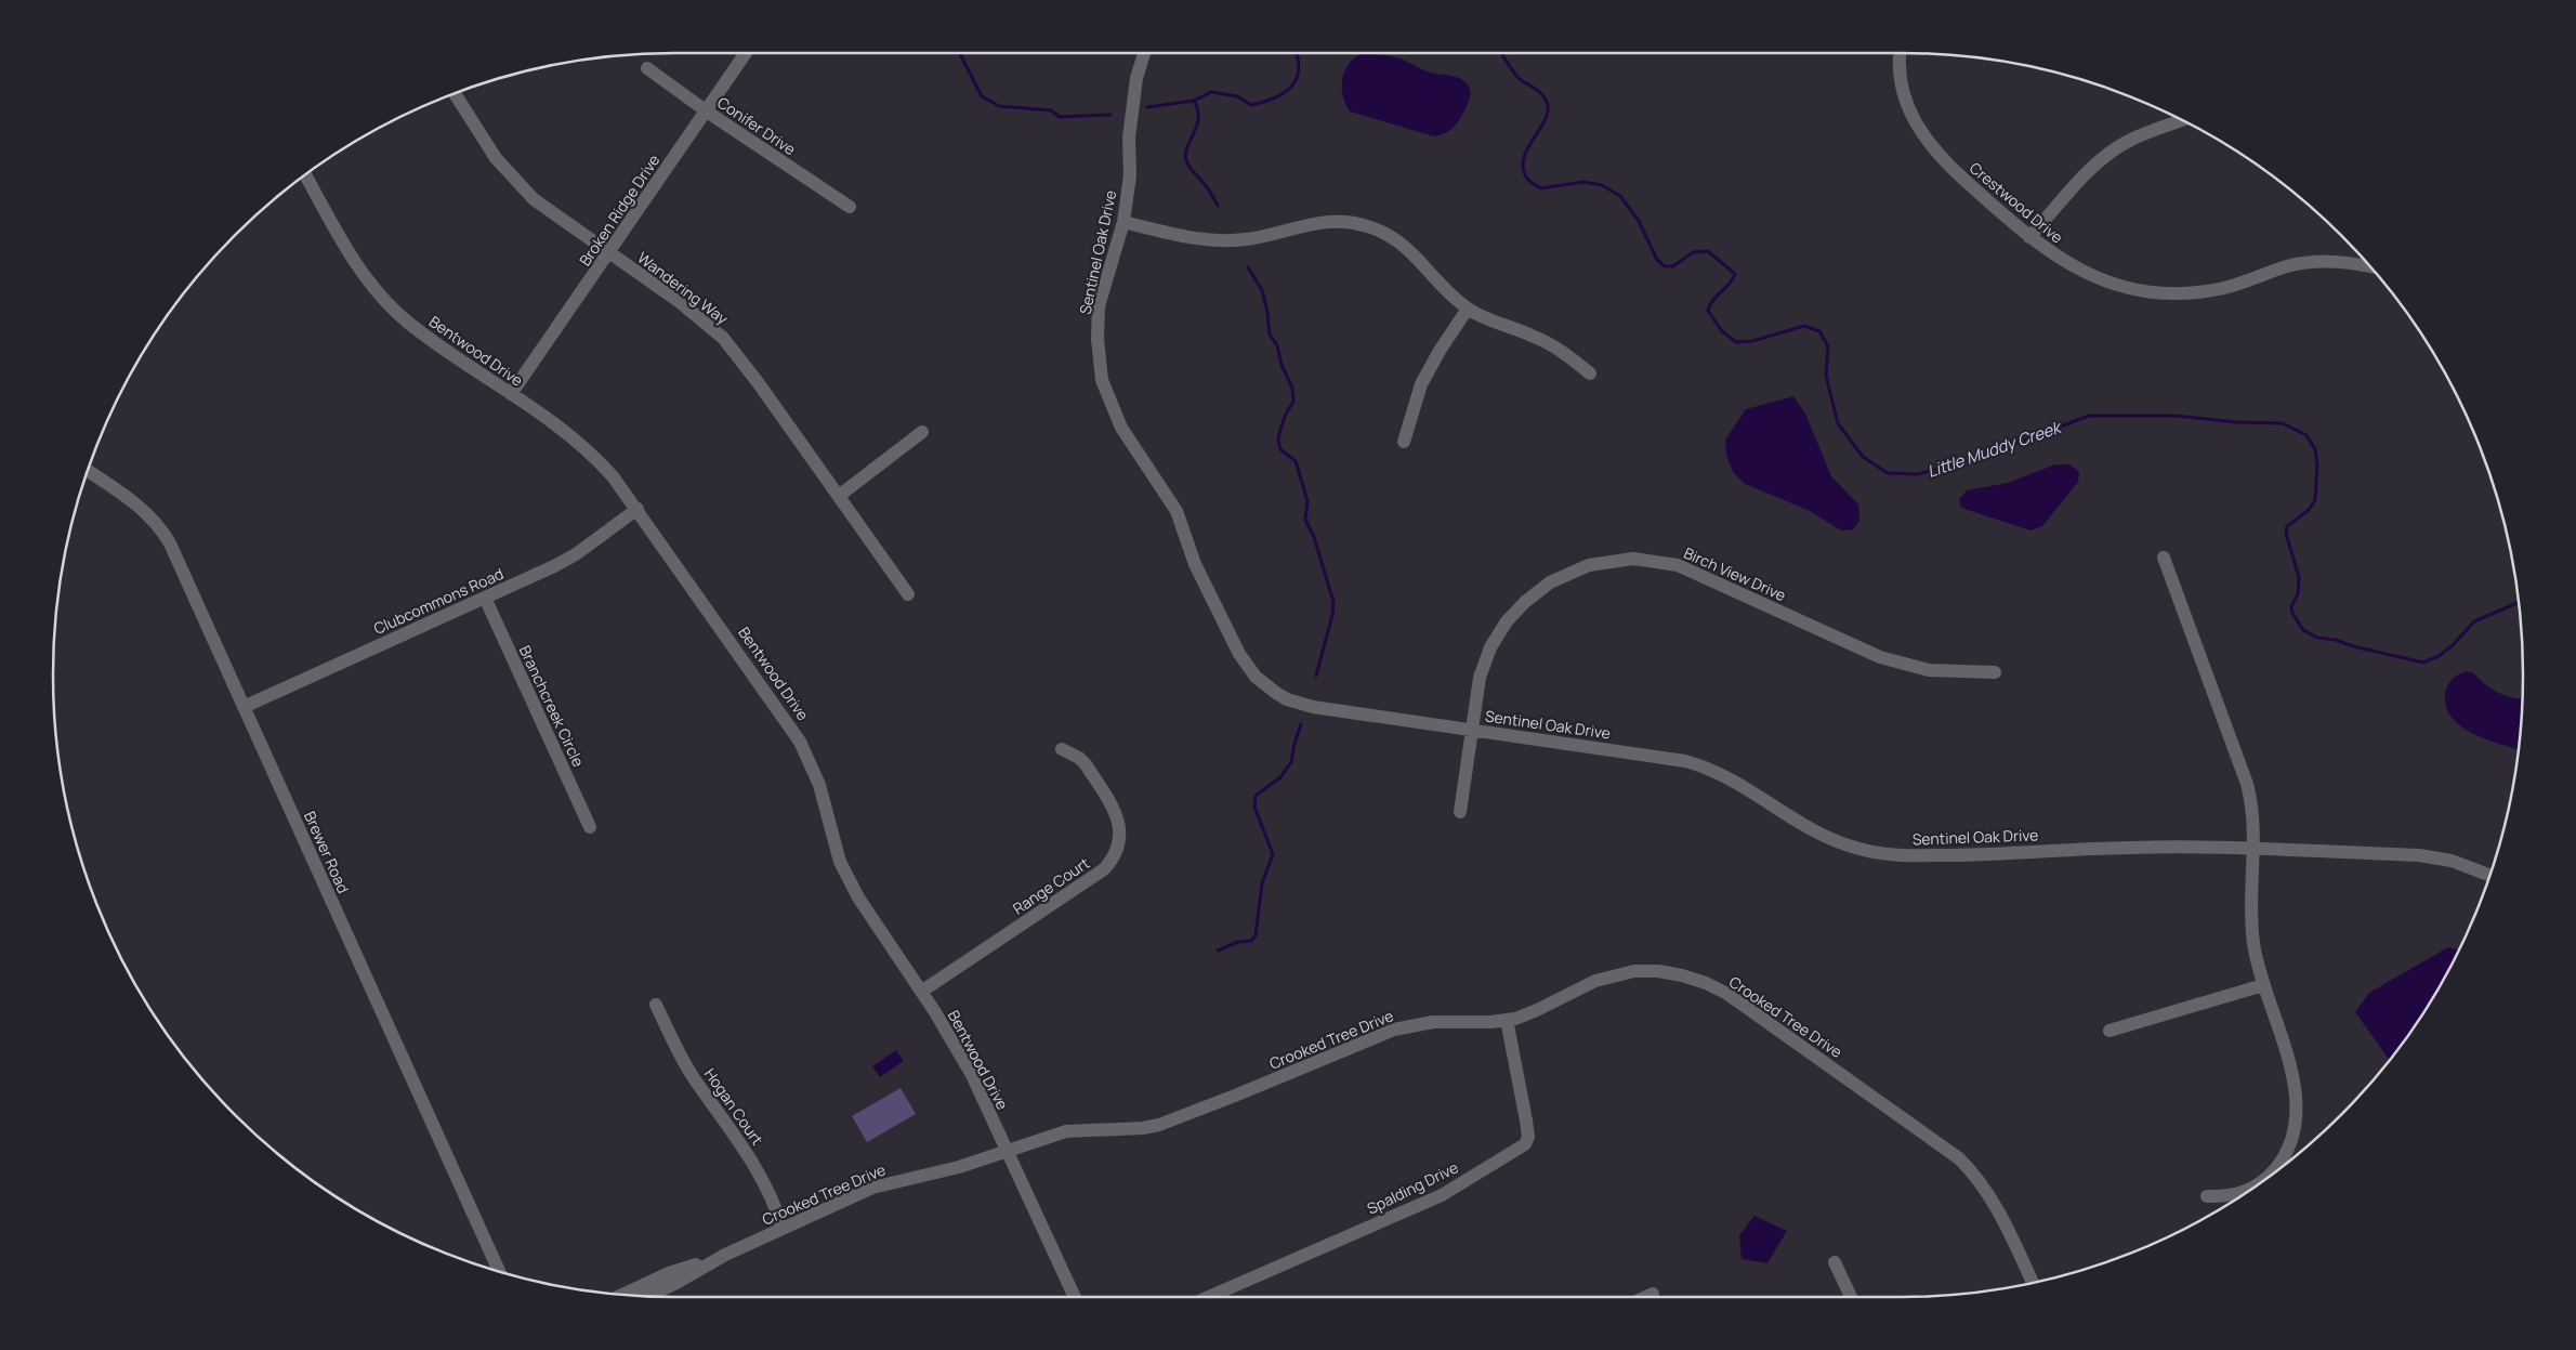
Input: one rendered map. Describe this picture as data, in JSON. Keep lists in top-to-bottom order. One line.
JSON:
{"streets":{"street":["Conifer Drive","Crestwood Drive","Broken Ridge Drive","Sentinel Oak Drive","Wandering Way","Bentwood Drive","Birch View Drive","Clubcommons Road","Branchcreek Circle","Brewer Road","Range Court","Crooked Tree Drive","Hogan Court","Spalding Drive"]},"crossings":[["Conifer Drive","Broken Ridge Drive"],["Broken Ridge Drive","Wandering Way"],["Broken Ridge Drive","Bentwood Drive"],["Sentinel Oak Drive","Birch View Drive"],["Bentwood Drive","Clubcommons Road"],["Bentwood Drive","Range Court"],["Bentwood Drive","Crooked Tree Drive"],["Clubcommons Road","Branchcreek Circle"],["Clubcommons Road","Brewer Road"],["Crooked Tree Drive","Hogan Court"],["Crooked Tree Drive","Spalding Drive"]],"water":["Little Muddy Creek"]}
